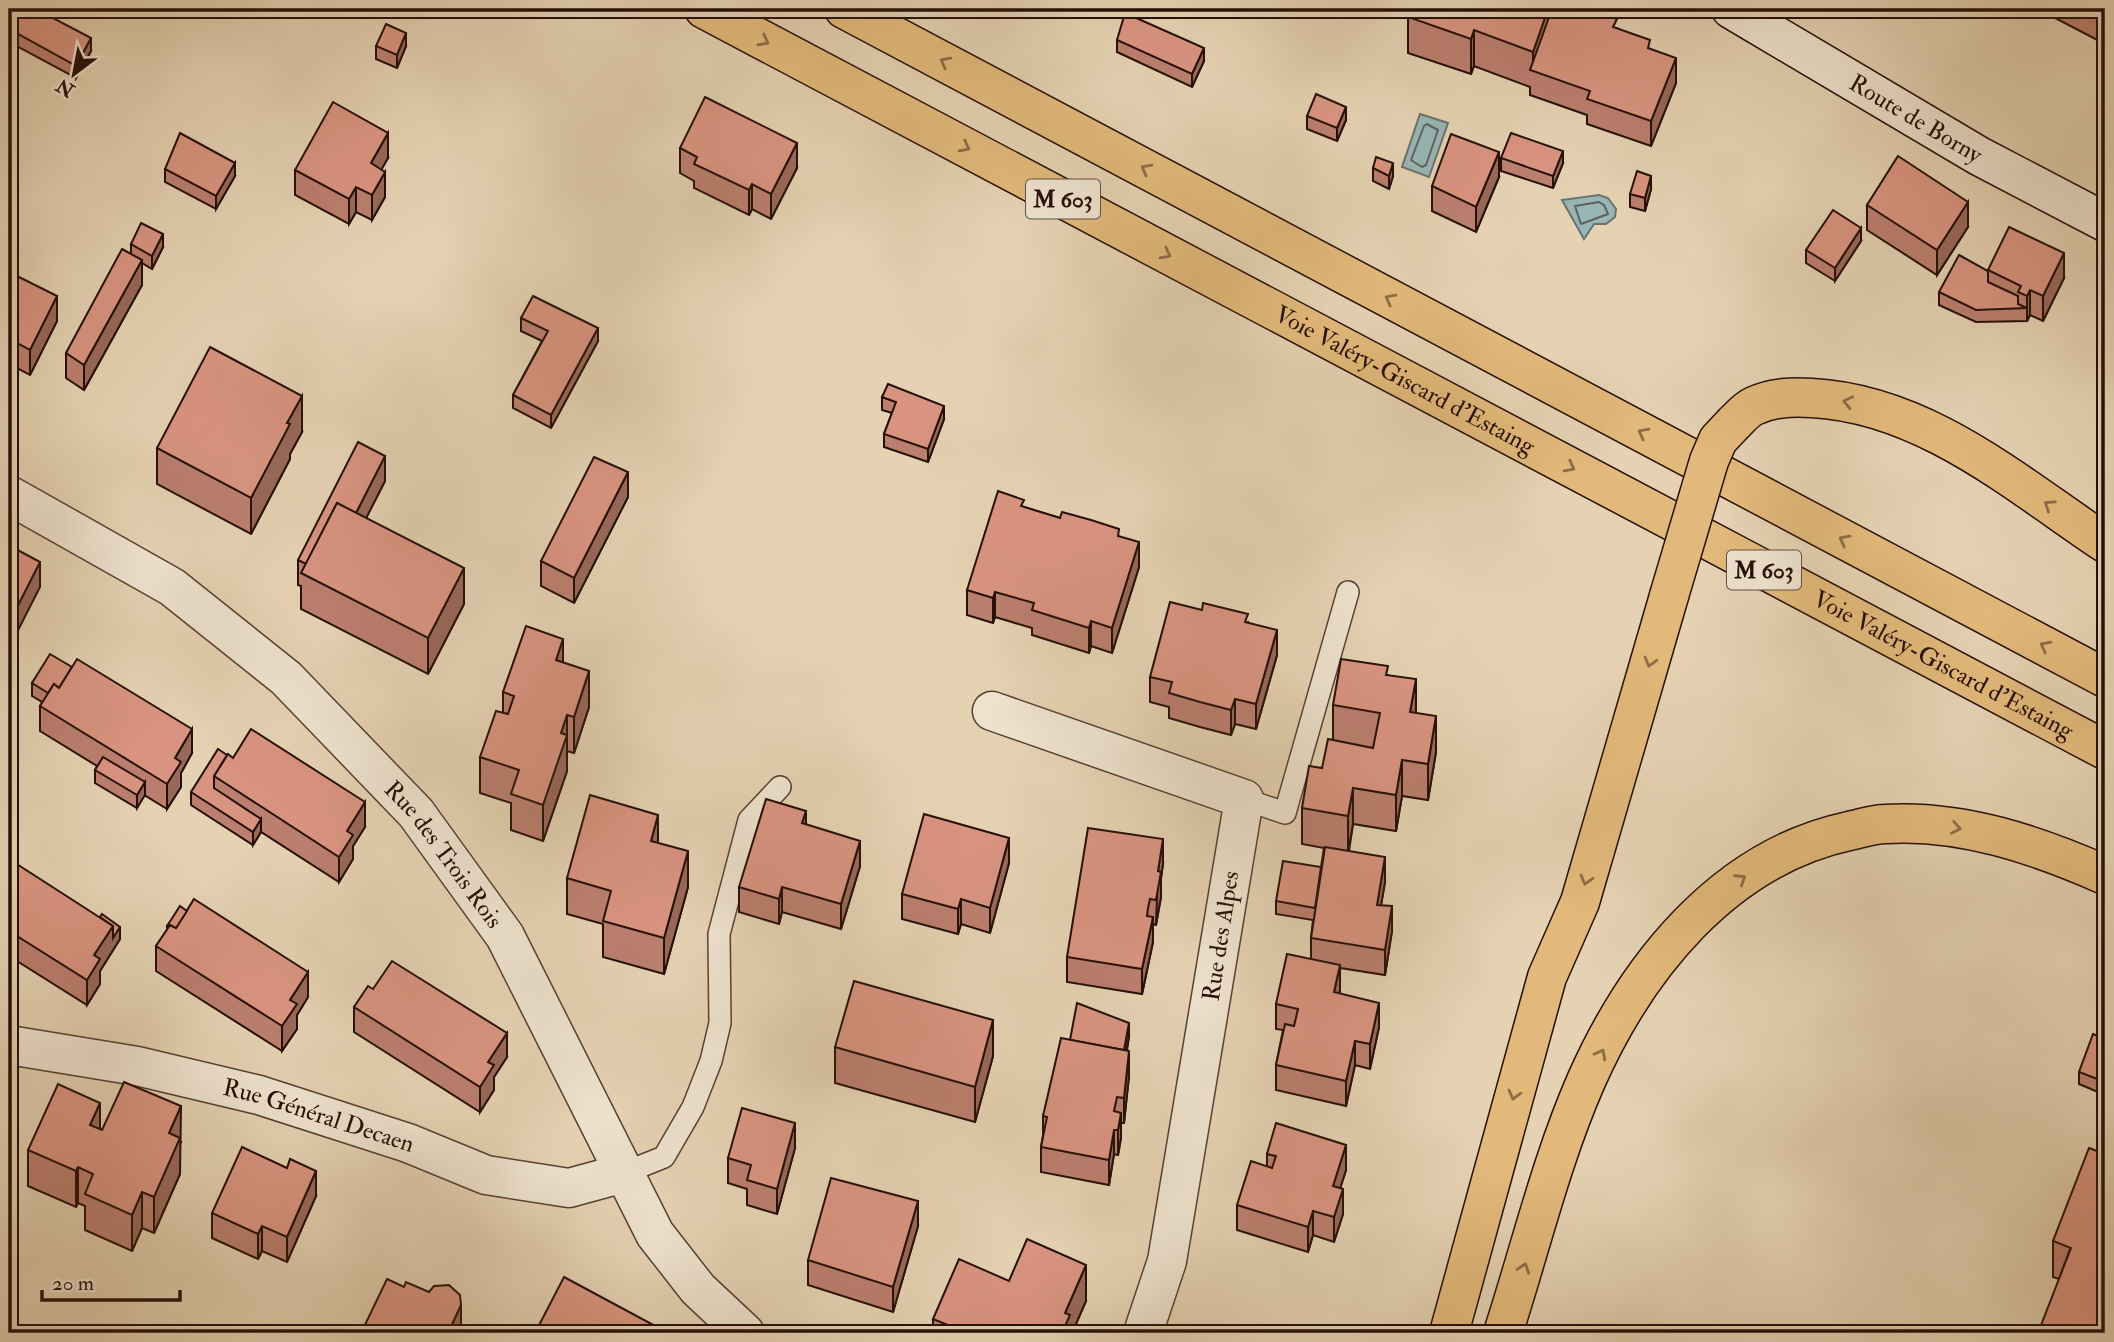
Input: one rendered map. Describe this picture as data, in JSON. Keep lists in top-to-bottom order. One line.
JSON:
{"streets":{"highway":["M 603","Voie Valéry-Giscard d'Estaing"],"street":["Route de Borny","Rue des Trois Rois","Rue des Alpes","Rue Général Decaen"]},"crossings":[["Rue des Trois Rois","Rue Général Decaen"]],"scale_bar":"20 m","north":"bottom left"}
